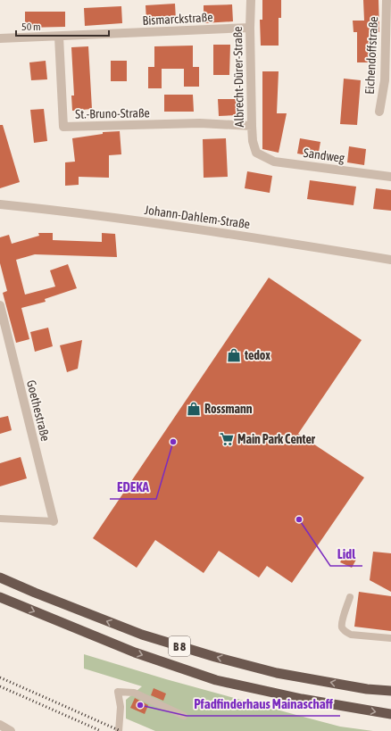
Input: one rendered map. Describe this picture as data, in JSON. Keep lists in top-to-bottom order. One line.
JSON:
{"streets":{"highway":["B 8"],"street":["Bismarckstraße","Eichendoffstraße","Albrecht-Dürer-Straße","St.-Bruno-Straße","Sandweg","Johann-Dahlem-Straße","Goethestraße"]},"crossings":[["Bismarckstraße","Albrecht-Dürer-Straße"],["Bismarckstraße","St.-Bruno-Straße"],["Albrecht-Dürer-Straße","St.-Bruno-Straße"],["Albrecht-Dürer-Straße","Sandweg"]],"places":{"shop":["tedox","Rossmann"],"supermarket":["Main Park Center"],"other":["EDEKA","Lidl","Pfadfinderhaus Mainaschaff"]},"scale_bar":"50 m"}
